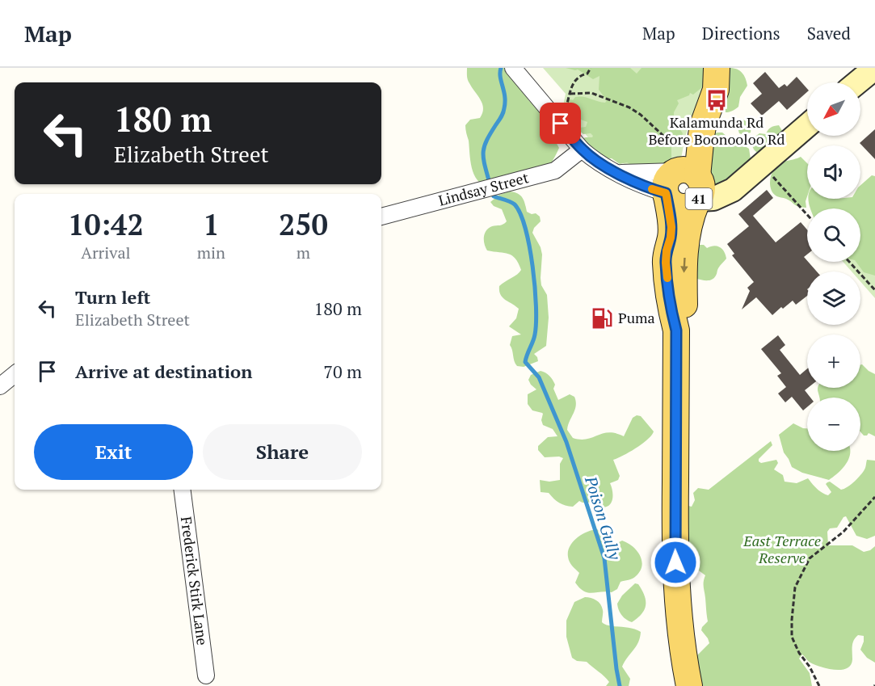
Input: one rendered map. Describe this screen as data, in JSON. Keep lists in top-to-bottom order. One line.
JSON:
{"streets":{"main road":["41"],"street":["Lindsay Street","Frederick Stirk Lane"]},"water":["Poison Gully"],"parks":["East Terrace Reserve"],"places":{"bus stop":["Kalamunda Rd Before Boonooloo Rd"],"fuel station":["Puma"]},"north":"bottom left","page":{"header":"Map","nav":["Map","Directions","Saved"],"map_buttons":["+","−"],"turn":["180 m","Elizabeth Street"],"eta":["10:42","Arrival","1","min","250","m"],"list":[{"name":"Turn left","note":"Elizabeth Street","value":"180 m"},{"name":"Arrive at destination","value":"70 m"}],"buttons":["Exit","Share"]}}
